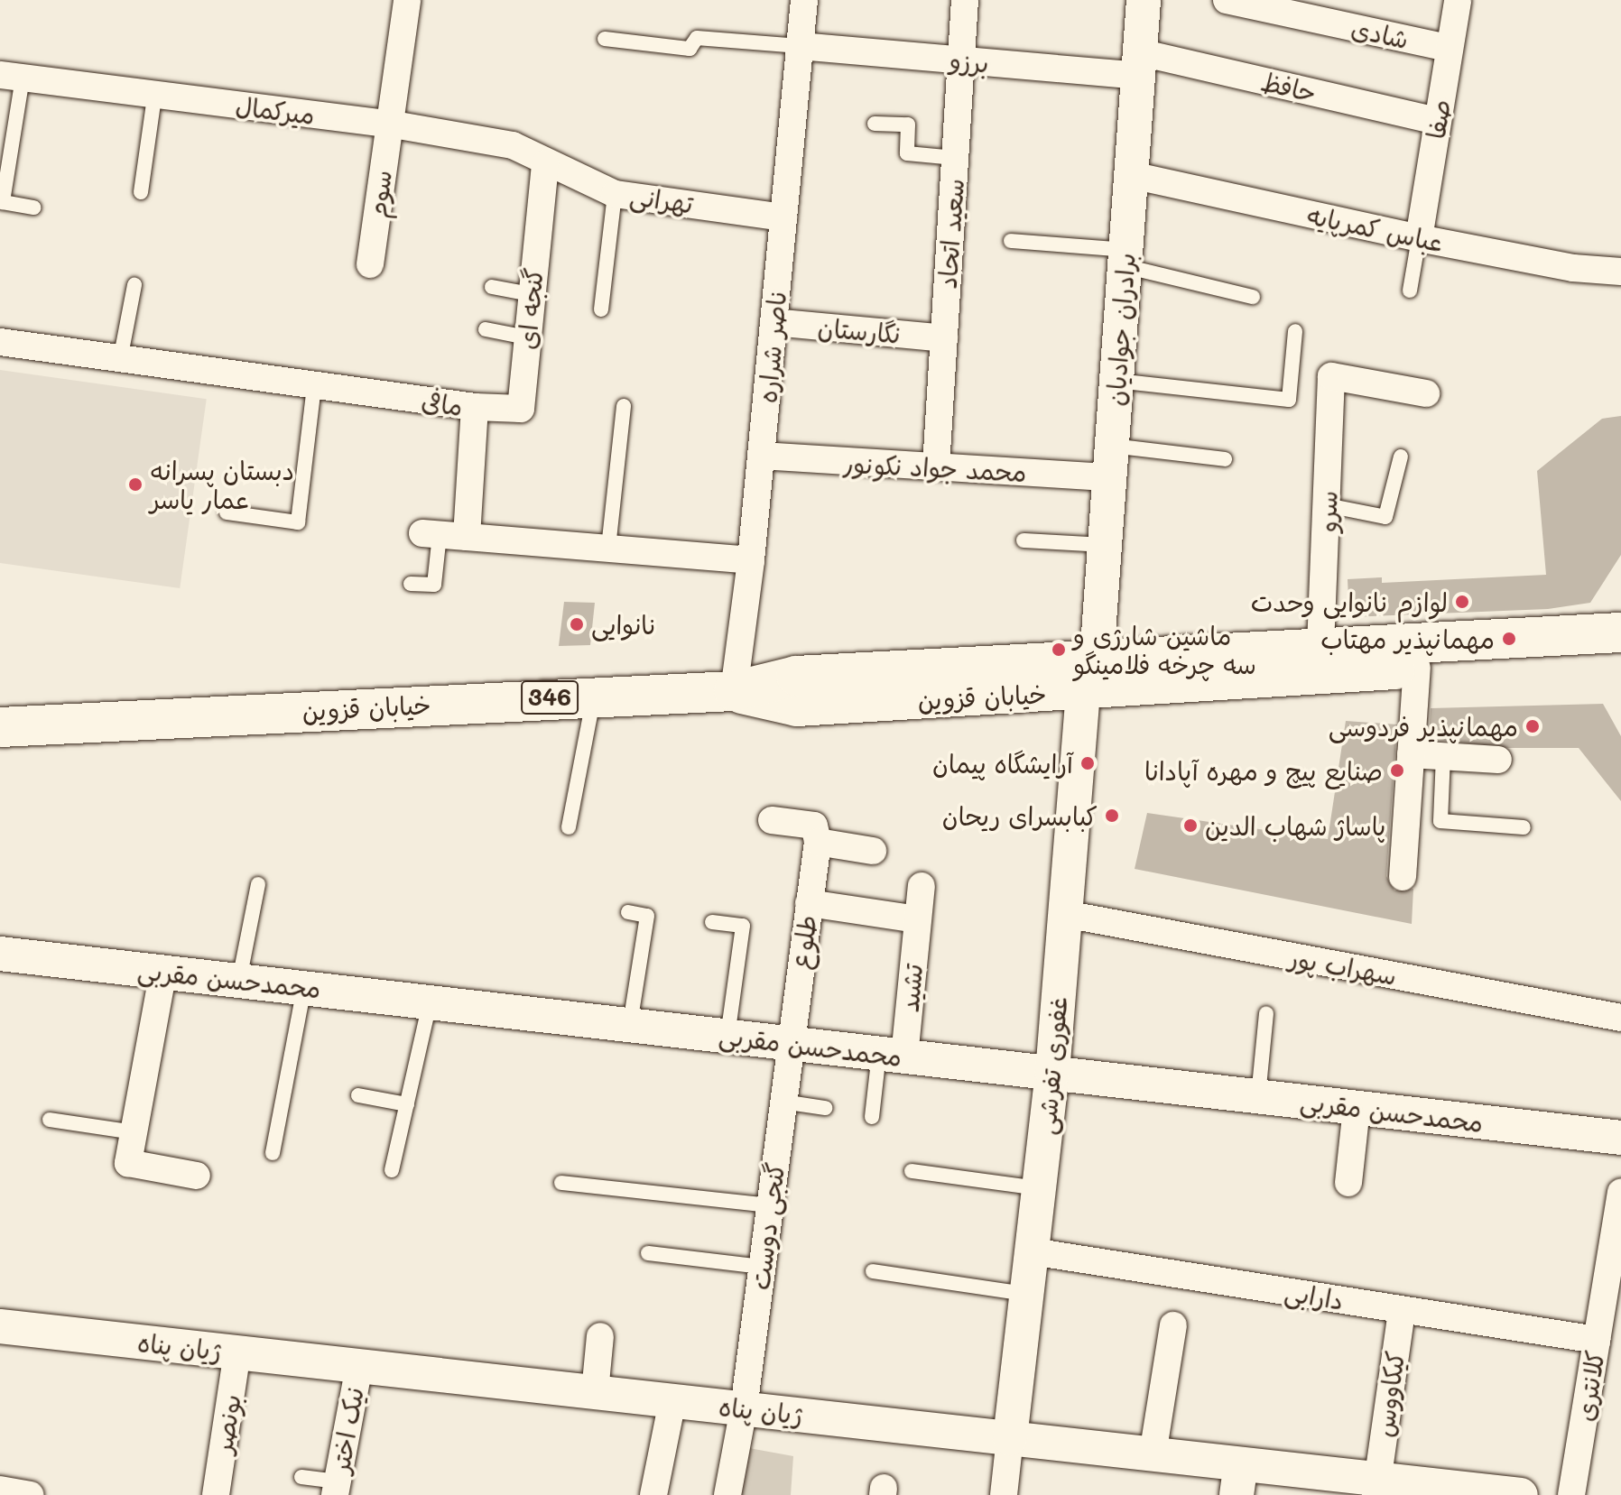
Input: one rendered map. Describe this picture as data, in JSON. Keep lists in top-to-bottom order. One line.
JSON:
{"streets":{"main road":["خیابان قزوین","346"],"street":["شادی","برزو","حافظ","میرکمال","صفا","سوم","تهرانی","عباس کمرپایه","سعید اتحاد","گنجه ای","برادران جوادیان","نگارستان","ناصر شراره","مافی","محمد جواد نکونور","سرو","طلوع","سهراب پور","محمدحسن مقربی","تشید","غفوری تفرشی","گنجی دوست","دارابی","ژیان پناه","کلانتری","کیکاووس","بونصر","نیک اختر"]},"crossings":[["شادی","صفا"],["برزو","حافظ"],["برزو","سعید اتحاد"],["برزو","برادران جوادیان"],["برزو","ناصر شراره"],["حافظ","صفا"],["حافظ","برادران جوادیان"],["میرکمال","سوم"],["میرکمال","تهرانی"],["میرکمال","گنجه ای"],["صفا","عباس کمرپایه"],["تهرانی","گنجه ای"],["تهرانی","ناصر شراره"],["عباس کمرپایه","برادران جوادیان"],["سعید اتحاد","نگارستان"],["سعید اتحاد","محمد جواد نکونور"],["گنجه ای","مافی"],["برادران جوادیان","محمد جواد نکونور"],["برادران جوادیان","خیابان قزوین"],["برادران جوادیان","غفوری تفرشی"],["نگارستان","ناصر شراره"],["ناصر شراره","محمد جواد نکونور"],["ناصر شراره","خیابان قزوین"],["سرو","خیابان قزوین"],["خیابان قزوین","غفوری تفرشی"],["طلوع","محمدحسن مقربی"],["طلوع","گنجی دوست"],["سهراب پور","غفوری تفرشی"],["محمدحسن مقربی","تشید"],["محمدحسن مقربی","غفوری تفرشی"],["محمدحسن مقربی","گنجی دوست"],["غفوری تفرشی","دارابی"],["غفوری تفرشی","ژیان پناه"],["گنجی دوست","ژیان پناه"],["دارابی","کلانتری"],["دارابی","کیکاووس"],["ژیان پناه","کیکاووس"],["ژیان پناه","بونصر"],["ژیان پناه","نیک اختر"]],"places":["دبستان پسرانه عمار یاسر","لوازم نانوایی وحدت","نانوایی","مهمانپذیر مهتاب","ماشین شارژی و سه چرخه فلامینگو","مهمانپذیر فردوسی","آرایشگاه پیمان","صنایع پیچ و مهره آپادانا","کبابسرای ریحان","پاساژ شهاب الدین"]}
